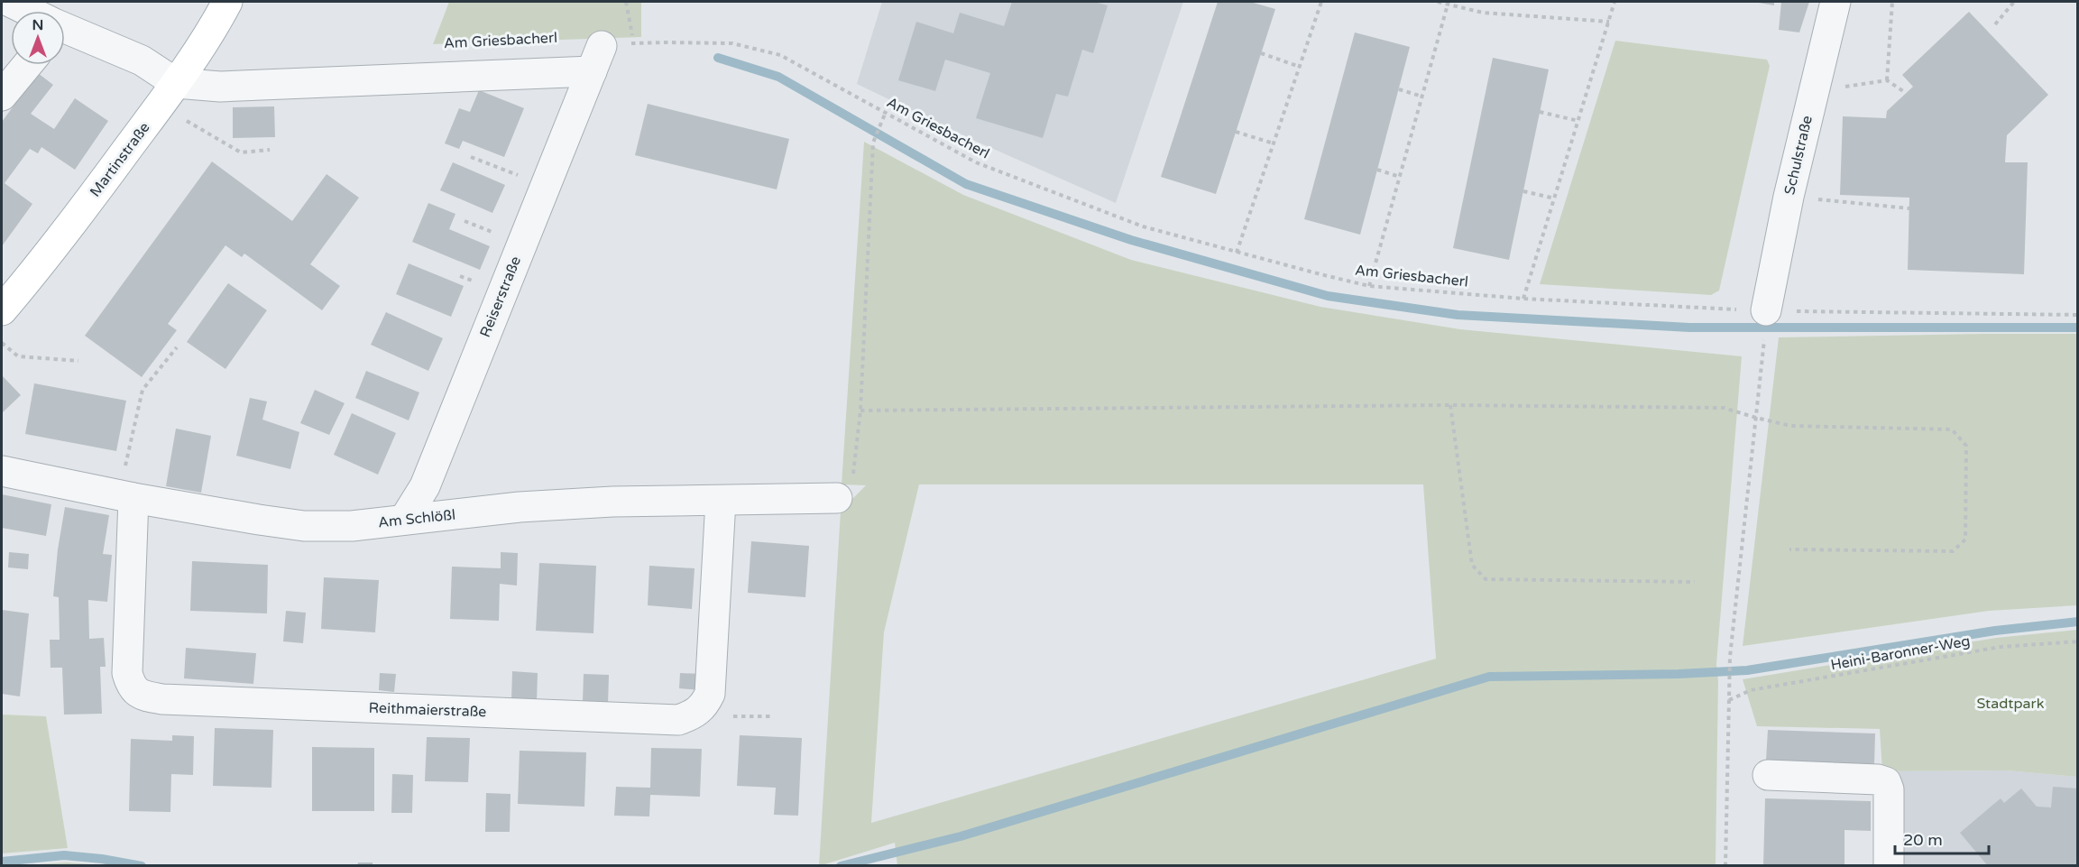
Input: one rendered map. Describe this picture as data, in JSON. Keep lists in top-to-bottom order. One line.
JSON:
{"streets":{"main road":["Martinstraße"],"street":["Schulstraße","Reiserstraße","Am Schlößl","Reithmaierstraße"],"path":["Am Griesbacherl","Heini-Baronner-Weg"]},"crossings":[["Am Griesbacherl","Schulstraße"],["Am Griesbacherl","Reiserstraße"],["Reiserstraße","Am Schlößl"],["Am Schlößl","Reithmaierstraße"]],"parks":["Stadtpark"],"scale_bar":"20 m","north":"top"}
